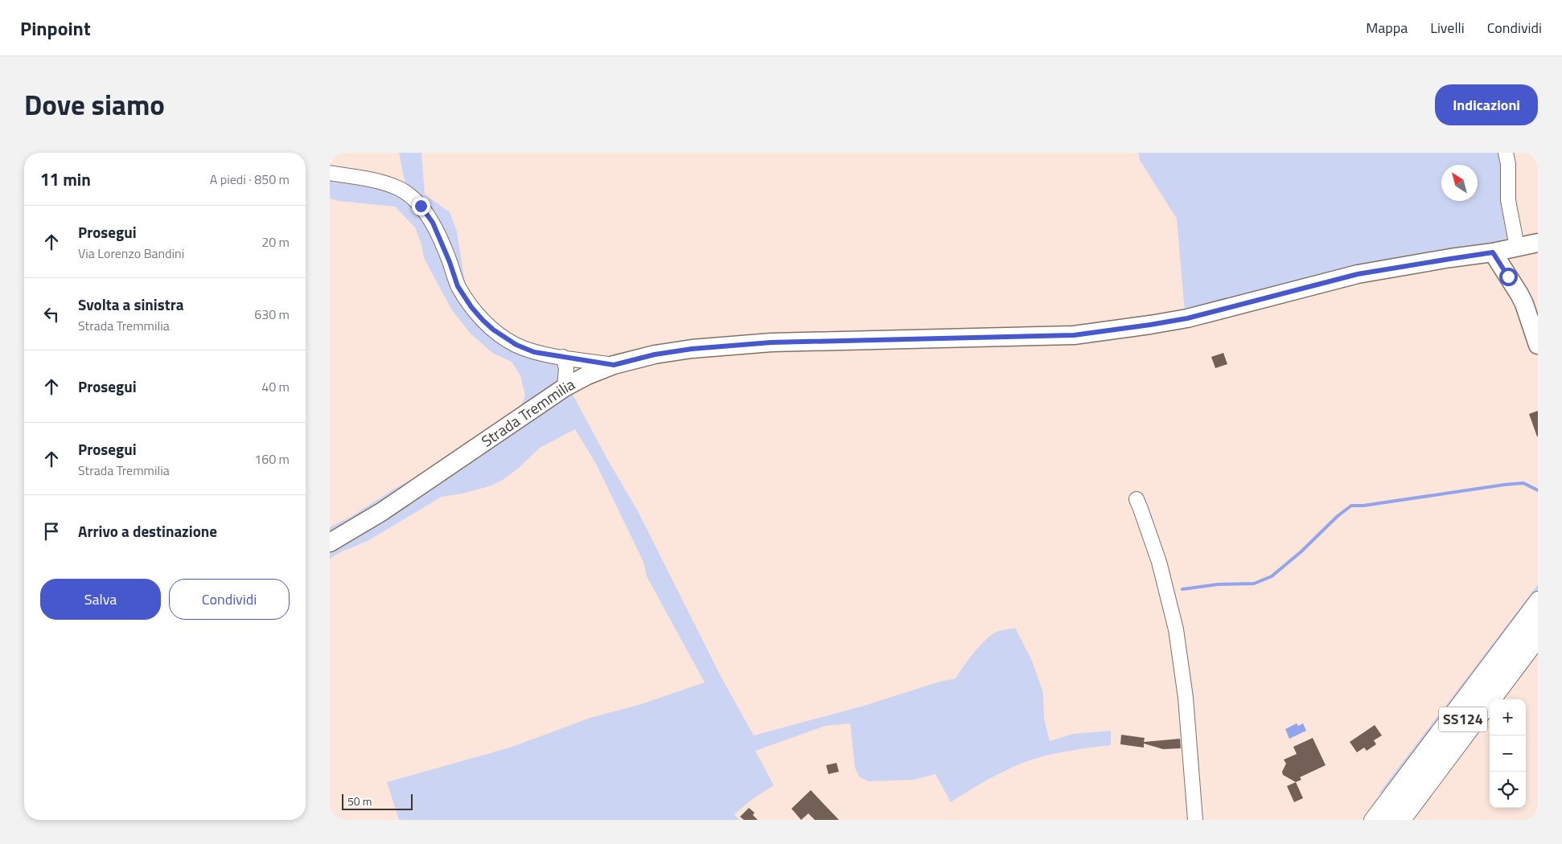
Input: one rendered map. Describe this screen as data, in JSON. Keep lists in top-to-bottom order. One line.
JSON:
{"streets":{"main road":["Strada Tremmilia","SS124"]},"scale_bar":"50 m","north":"top left","page":{"header":"Pinpoint","nav":["Mappa","Livelli","Condividi"],"title":"Dove siamo","buttons":["Indicazioni",["Salva","Condividi"]],"heading":["11 min","A piedi · 850 m"],"list":[["Prosegui","Via Lorenzo Bandini","20 m"],["Svolta a sinistra","Strada Tremmilia","630 m"],["Prosegui","40 m"],["Prosegui","Strada Tremmilia","160 m"],"Arrivo a destinazione"],"map_buttons":["+","−"],"scale":"50 m"}}
